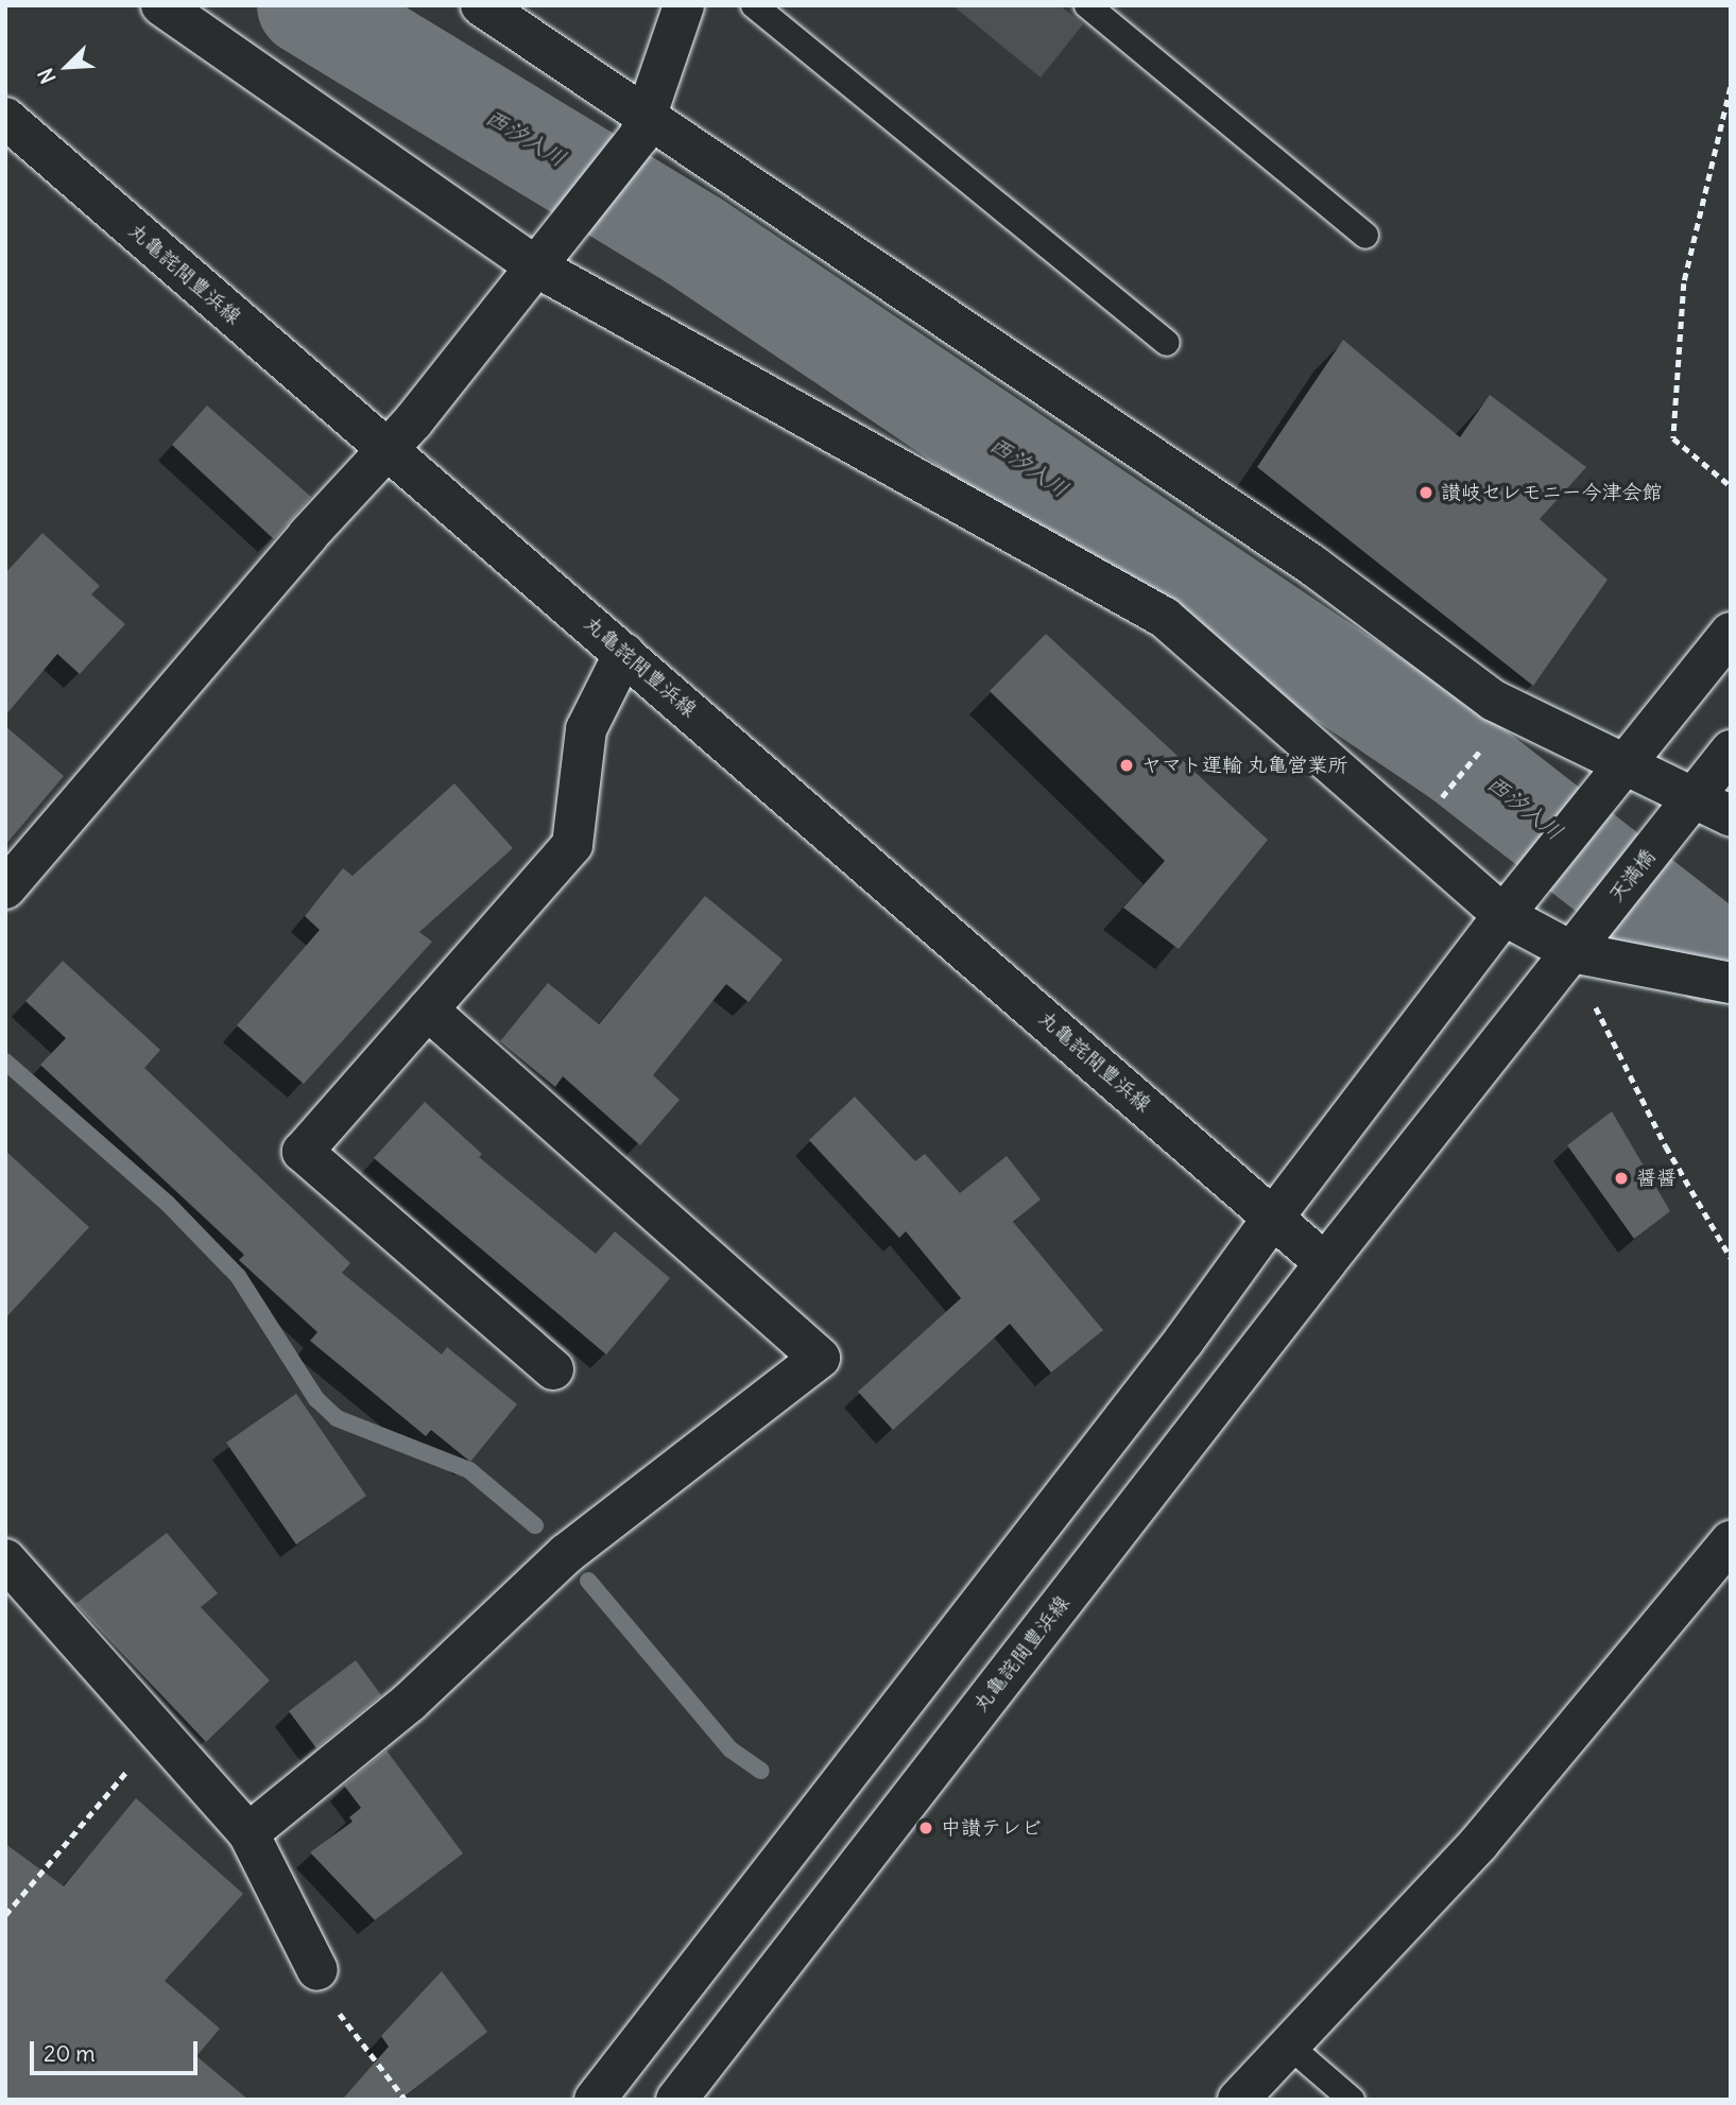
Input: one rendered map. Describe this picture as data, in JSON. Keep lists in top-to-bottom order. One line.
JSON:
{"streets":{"street":["丸亀詫間豊浜線","天満橋"]},"crossings":[["丸亀詫間豊浜線","天満橋"]],"water":["西汐入川"],"places":["讃岐セレモニー今津会館","ヤマト運輸 丸亀営業所","醤醤","中讃テレビ"],"scale_bar":"20 m","north":"bottom left"}
